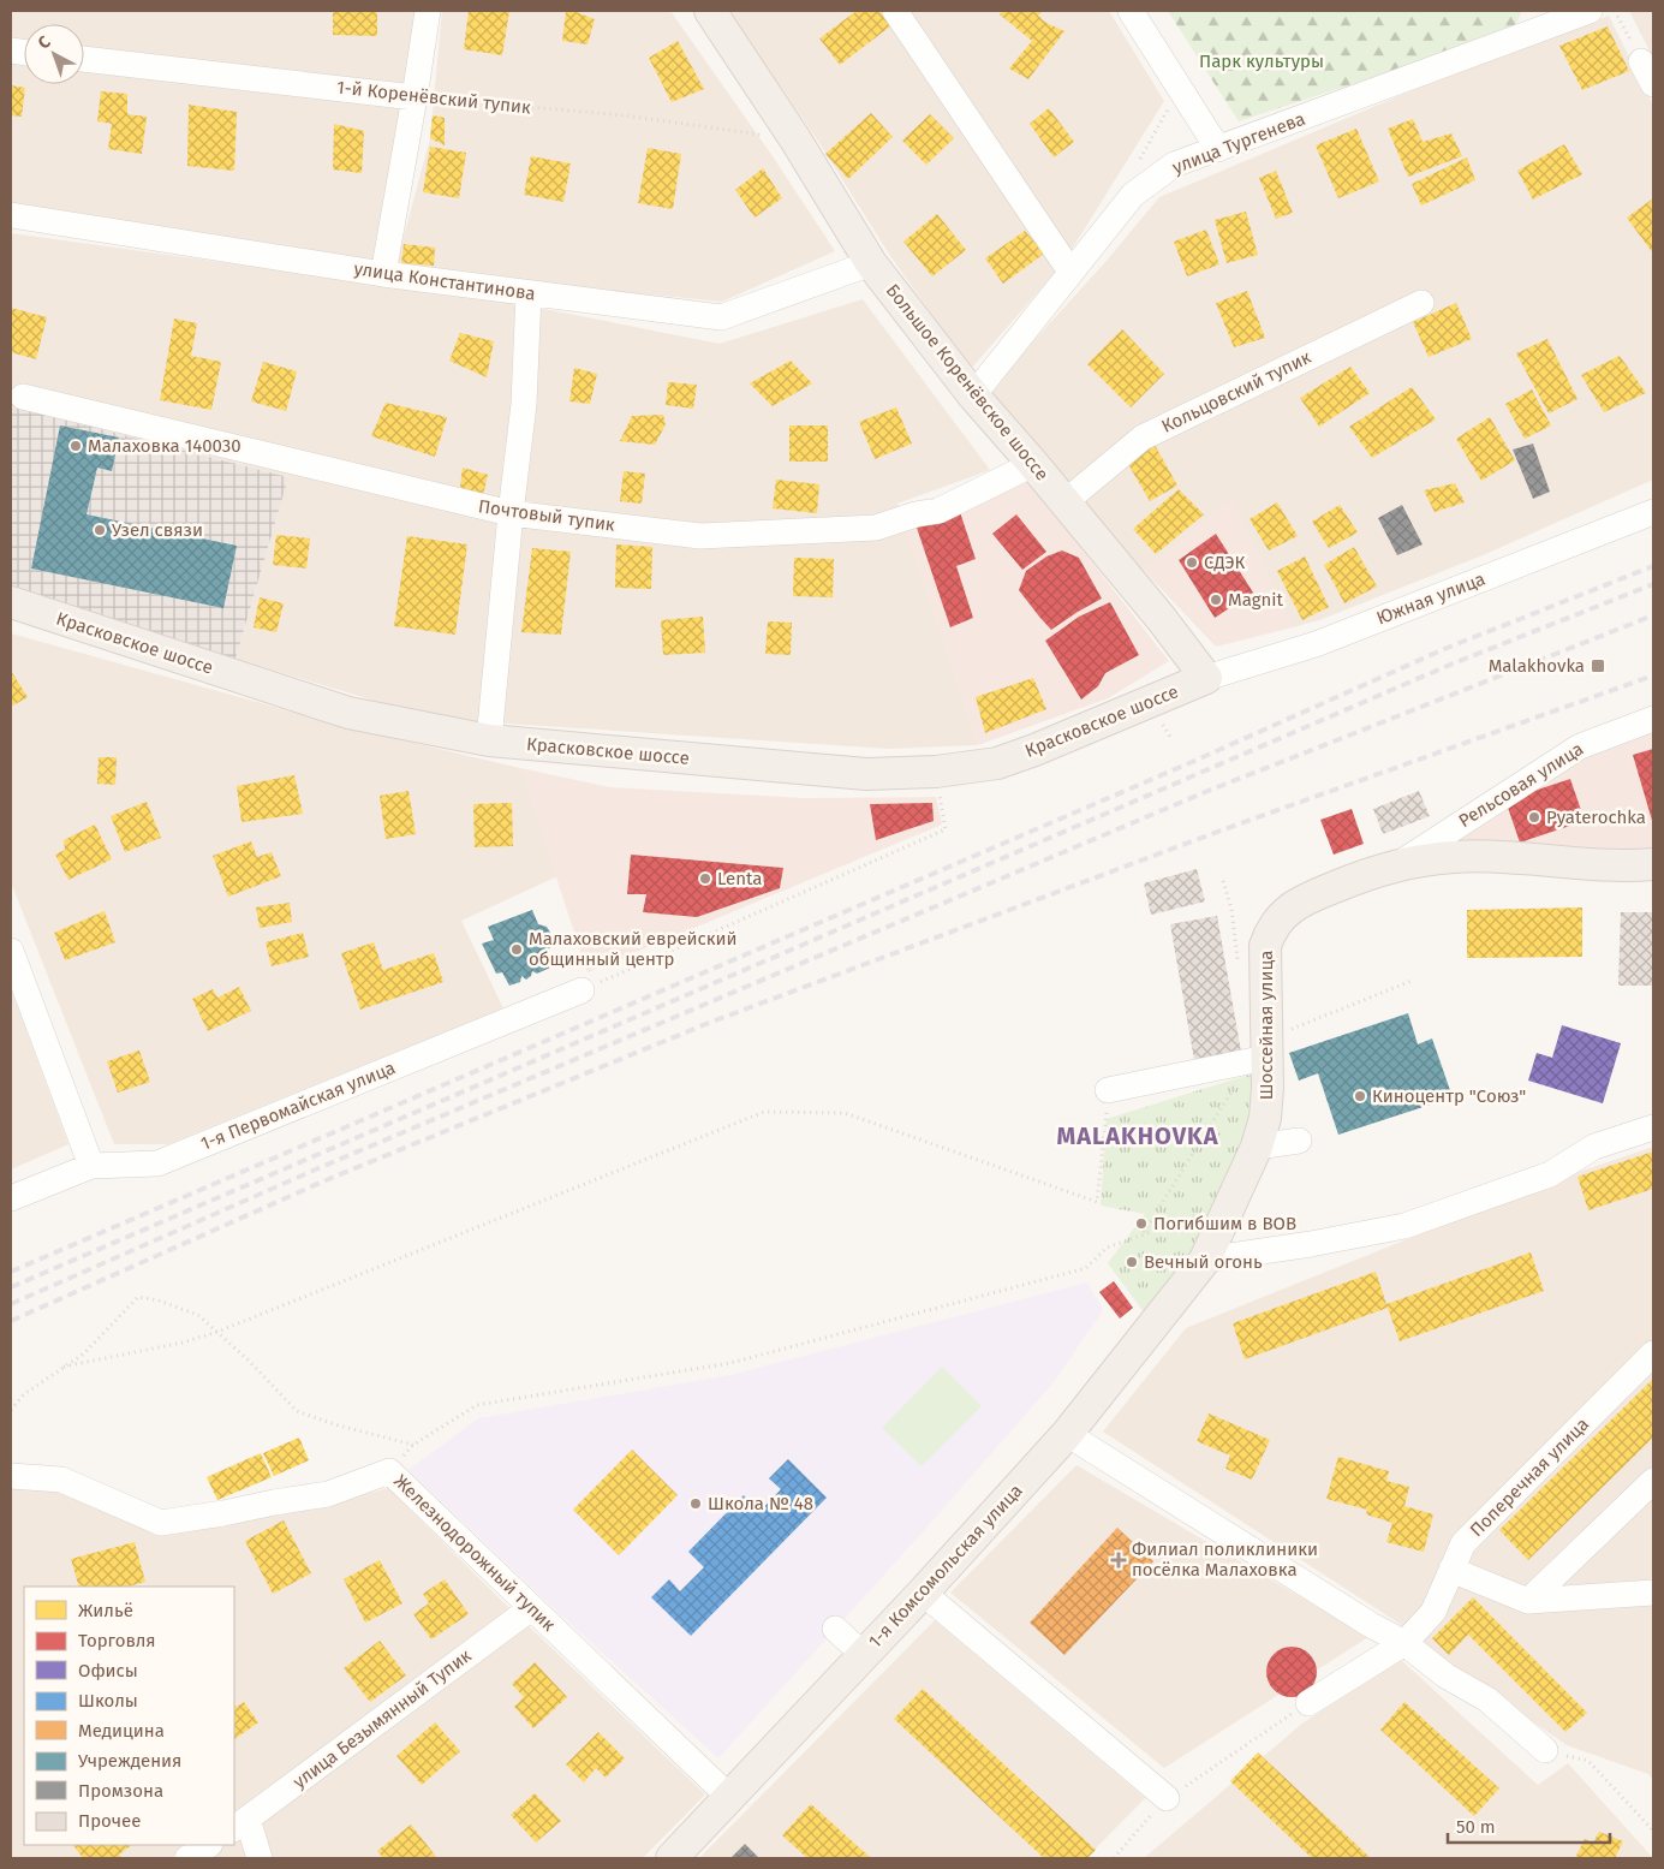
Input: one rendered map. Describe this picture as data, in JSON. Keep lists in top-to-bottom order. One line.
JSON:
{"streets":{"main road":["Большое Коренёвское шоссе","Красковское шоссе","Шоссейная улица","1-я Комсомольская улица"],"street":["1-й Коренёвский тупик","улица Тургенева","улица Константинова","Кольцовский тупик","Почтовый тупик","Южная улица","Рельсовая улица","1-я Первомайская улица","Поперечная улица","Железнодорожный тупик","улица Безымянный Тупик"]},"crossings":[["1-й Коренёвский тупик","Большое Коренёвское шоссе"],["улица Тургенева","Большое Коренёвское шоссе"],["улица Константинова","Большое Коренёвское шоссе"],["Большое Коренёвское шоссе","Кольцовский тупик"],["Большое Коренёвское шоссе","Почтовый тупик"],["Большое Коренёвское шоссе","Южная улица"],["Большое Коренёвское шоссе","Красковское шоссе"],["Южная улица","Красковское шоссе"],["Рельсовая улица","Шоссейная улица"],["Шоссейная улица","1-я Комсомольская улица"],["Железнодорожный тупик","1-я Комсомольская улица"],["Железнодорожный тупик","улица Безымянный Тупик"]],"districts":["MALAKHOVKA"],"parks":["Парк культуры"],"places":{"other":["Малаховка 140030","Узел связи","СДЭК","Magnit","Pyaterochka","Lenta","Малаховский еврейский общинный центр","Киноцентр \"Союз\"","Погибшим в ВОВ","Вечный огонь","Школа № 48"],"transit":["Malakhovka"],"health":["Филиал поликлиники посёлка Малаховка"]},"legend":["Жильё","Торговля","Офисы","Школы","Медицина","Учреждения","Промзона","Прочее"],"scale_bar":"50 m","north":"top left"}
